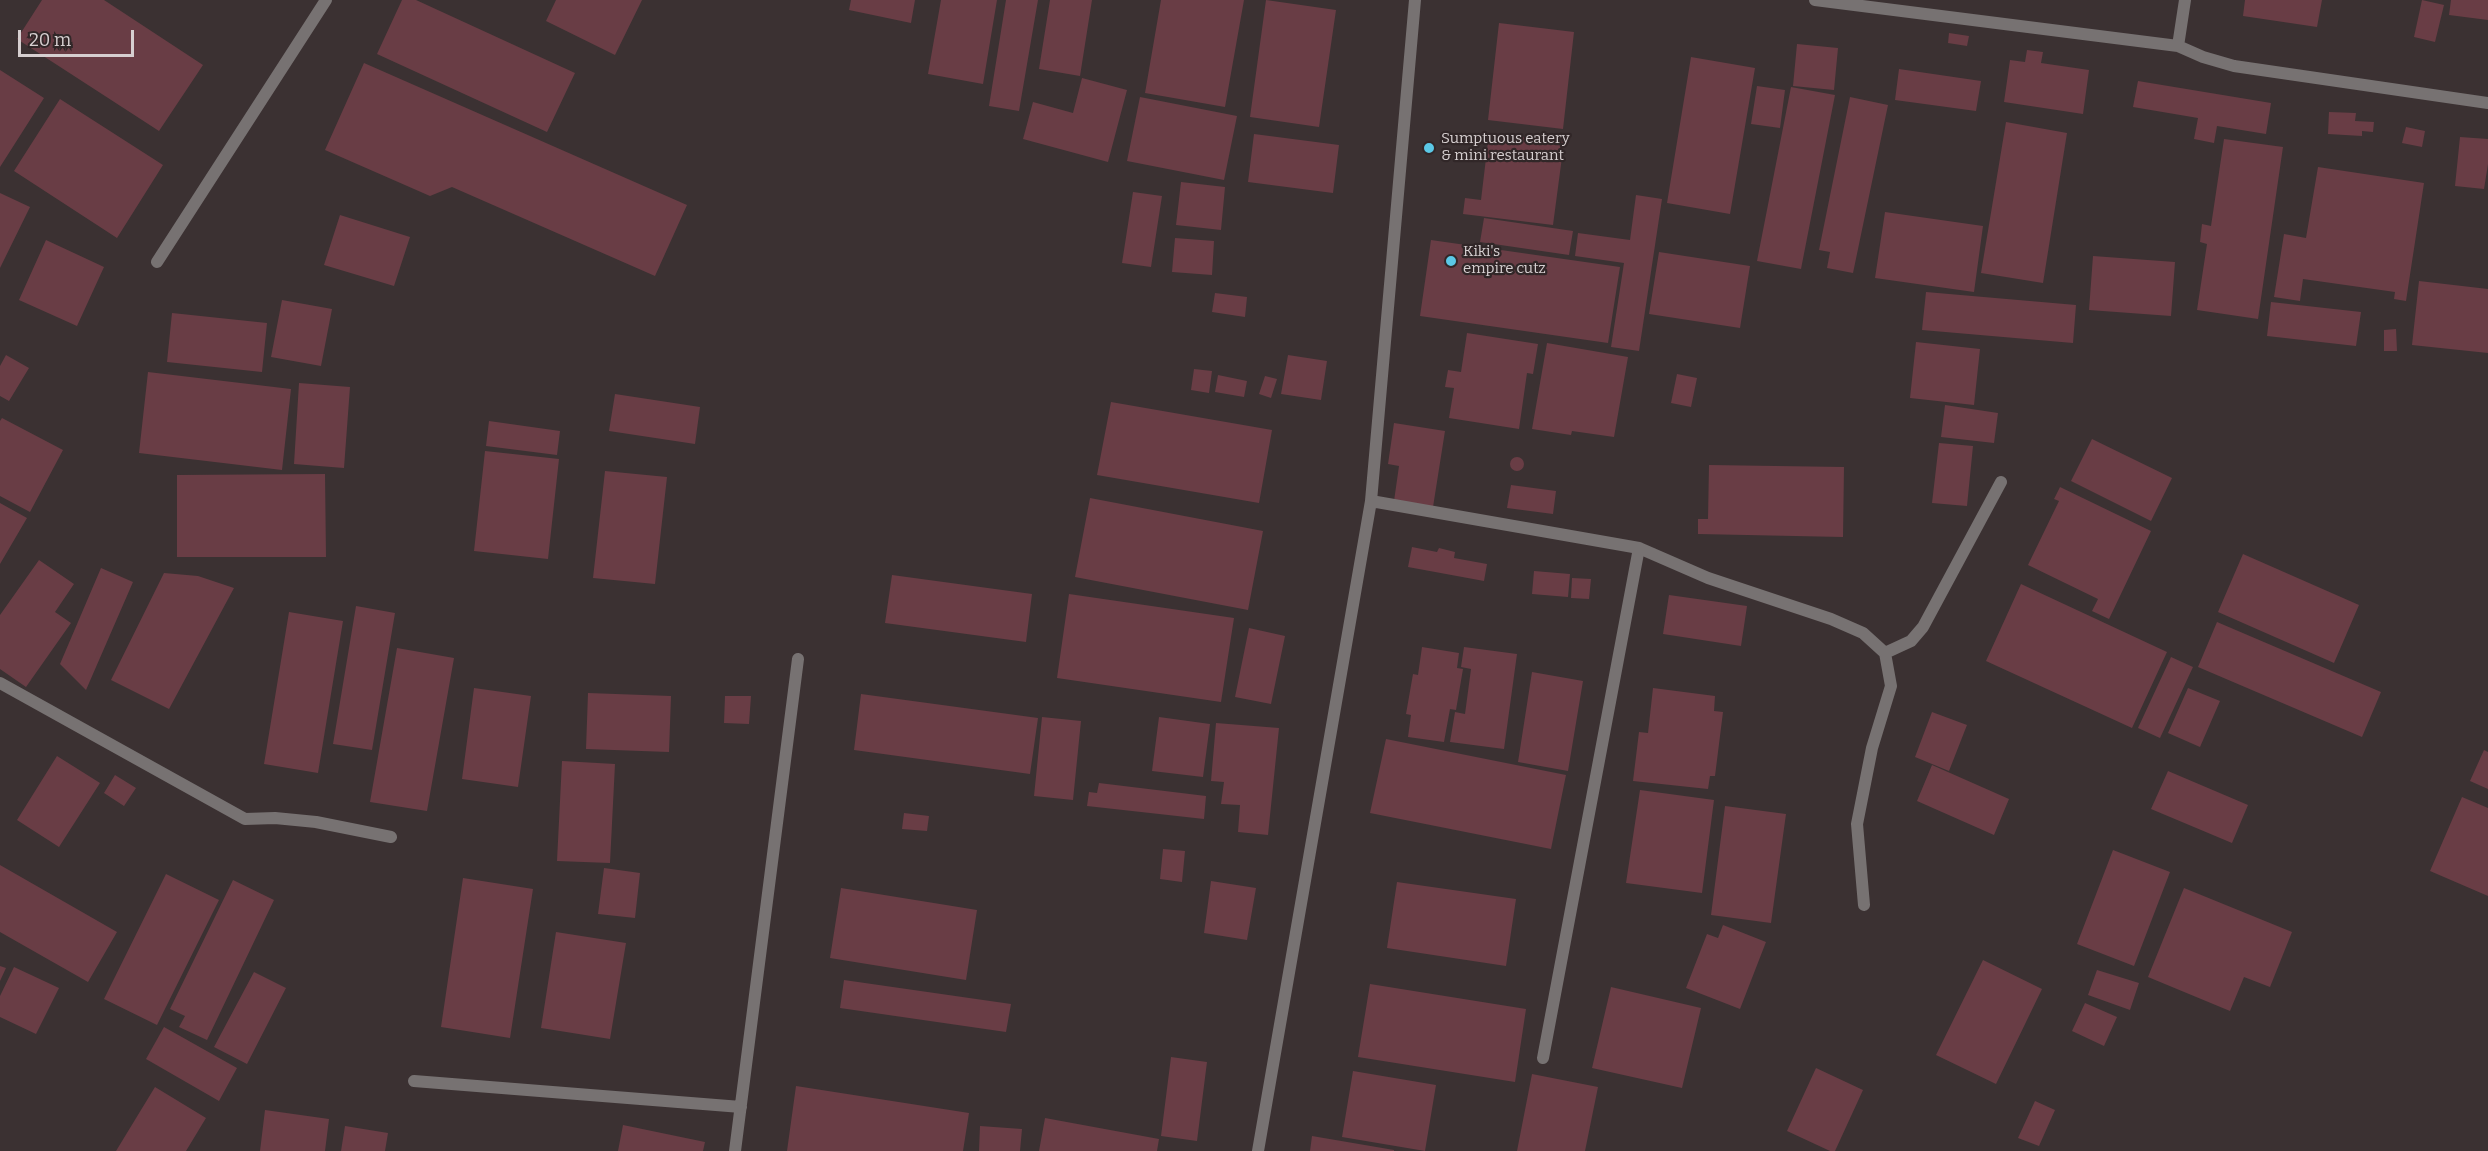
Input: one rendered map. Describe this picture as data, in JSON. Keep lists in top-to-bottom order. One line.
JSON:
{"places":["Sumptuous eatery & mini restaurant","Kiki's empire cutz"],"scale_bar":"20 m"}
